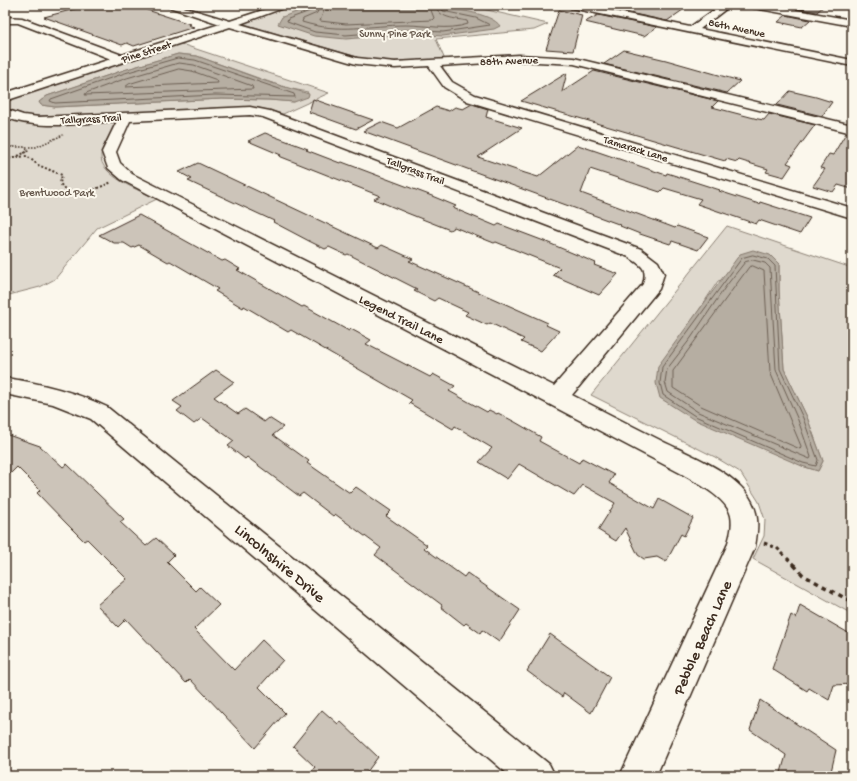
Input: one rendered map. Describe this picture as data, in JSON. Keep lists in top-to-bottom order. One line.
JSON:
{"streets":{"street":["86th Avenue","Pine Street","88th Avenue","Tallgrass Trail","Tamarack Lane","Legend Trail Lane","Lincolnshire Drive","Pebble Beach Lane"]},"crossings":[["Pine Street","88th Avenue"],["88th Avenue","Tamarack Lane"],["Tallgrass Trail","Legend Trail Lane"],["Legend Trail Lane","Pebble Beach Lane"]],"parks":["Sunny Pine Park","Brentwood Park"]}
